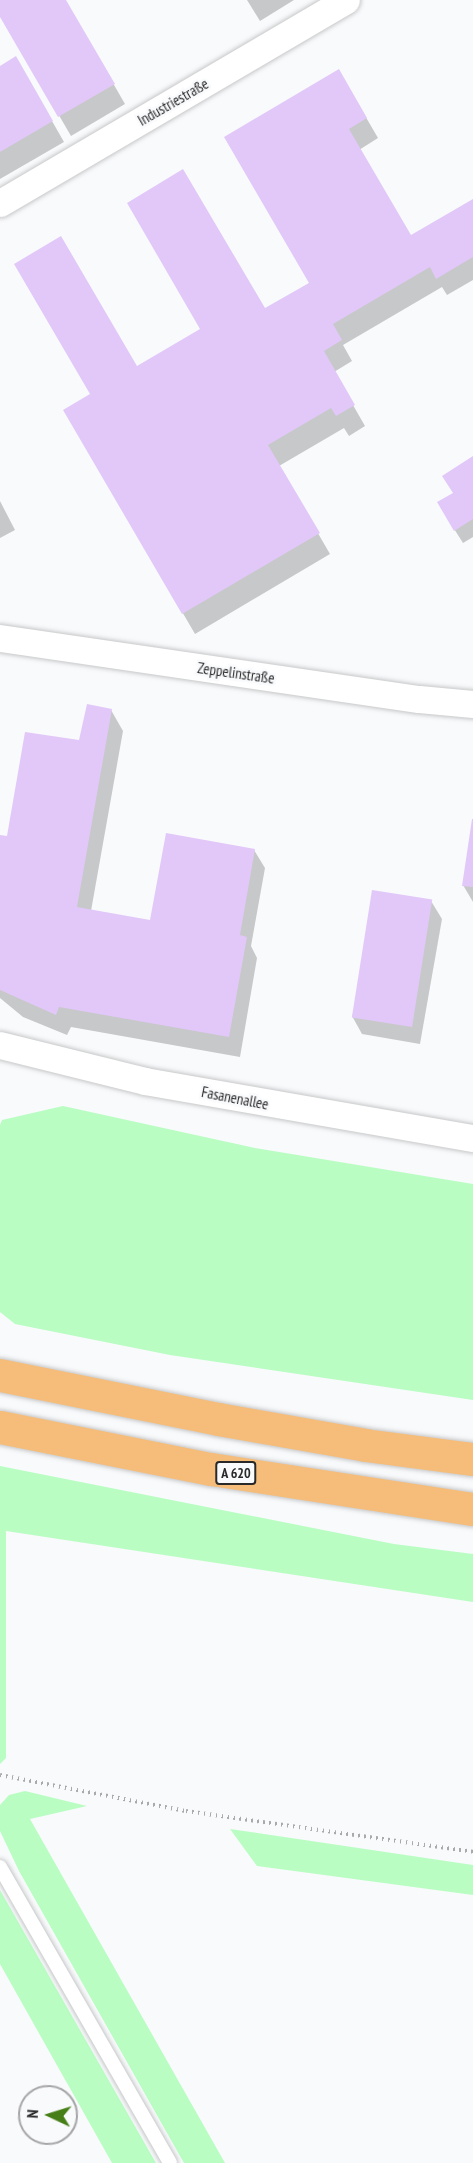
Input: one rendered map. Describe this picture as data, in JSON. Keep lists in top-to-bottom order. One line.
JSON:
{"streets":{"highway":["A 620"],"street":["Industriestraße","Zeppelinstraße","Fasanenallee"]},"north":"left"}
